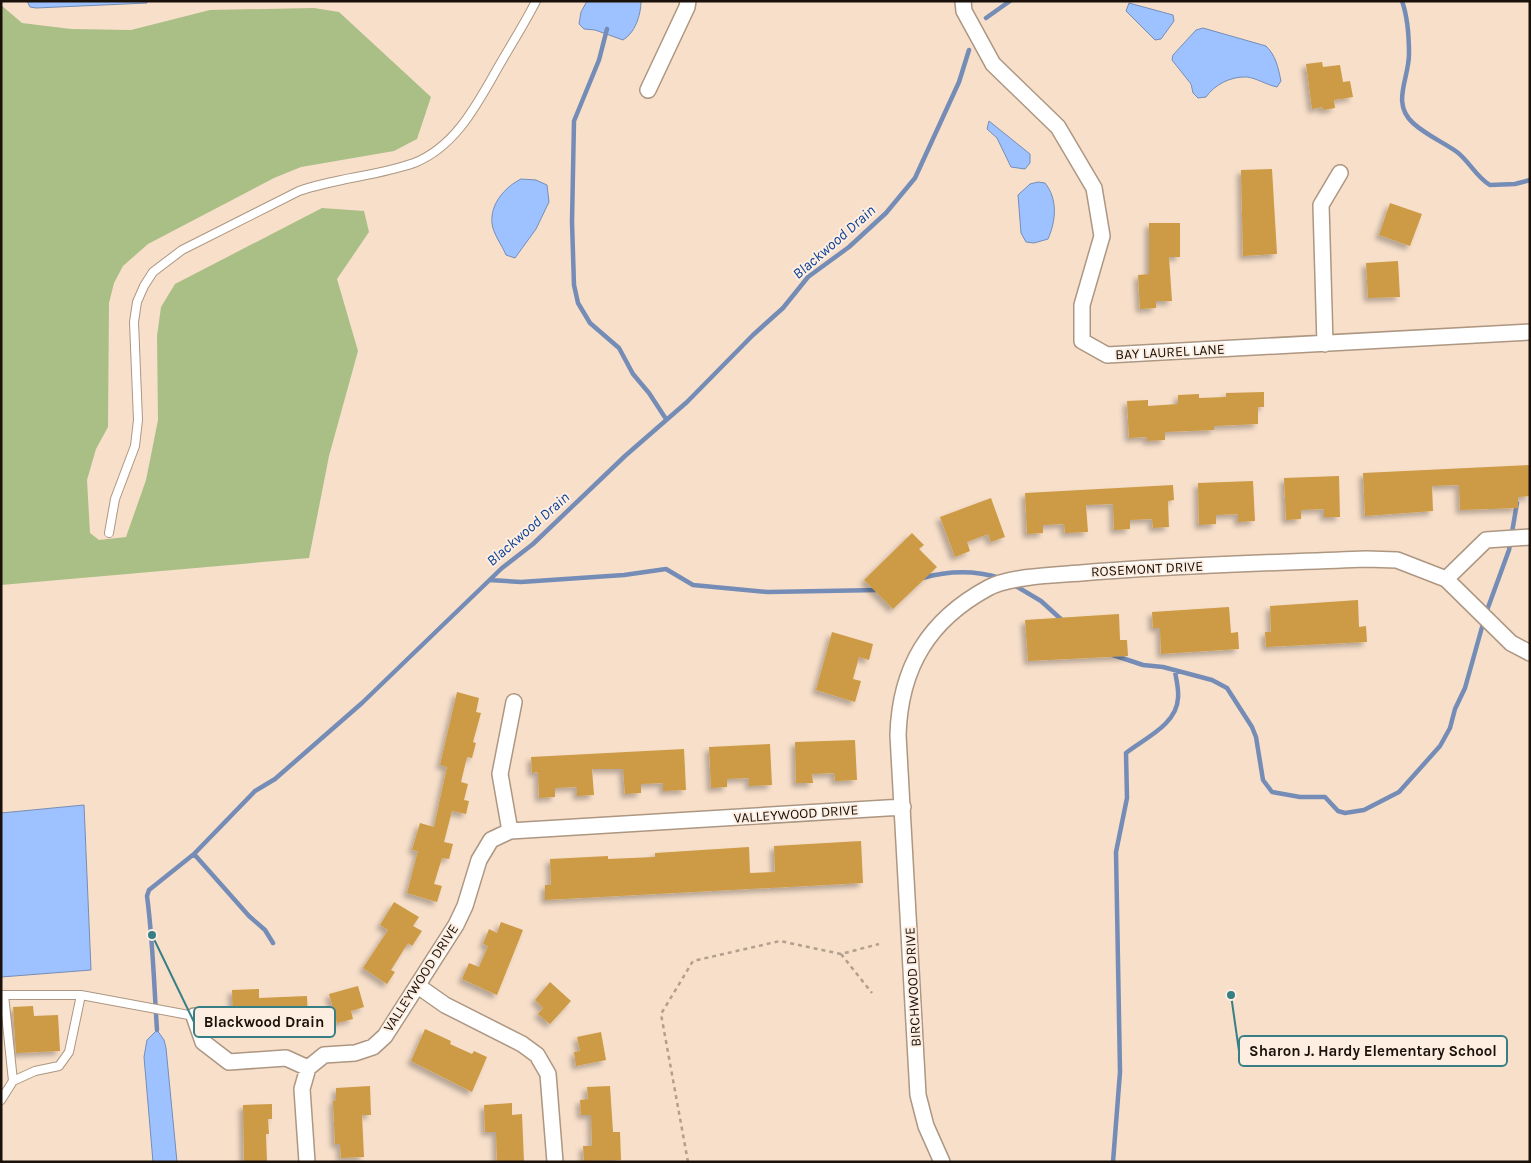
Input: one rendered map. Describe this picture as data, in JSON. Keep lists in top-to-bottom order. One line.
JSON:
{"streets":{"street":["BAY LAUREL LANE","ROSEMONT DRIVE","VALLEYWOOD DRIVE","BIRCHWOOD DRIVE"]},"crossings":[["ROSEMONT DRIVE","VALLEYWOOD DRIVE"],["ROSEMONT DRIVE","BIRCHWOOD DRIVE"],["VALLEYWOOD DRIVE","BIRCHWOOD DRIVE"]],"water":["Blackwood Drain"],"places":["Blackwood Drain","Sharon J. Hardy Elementary School"]}
